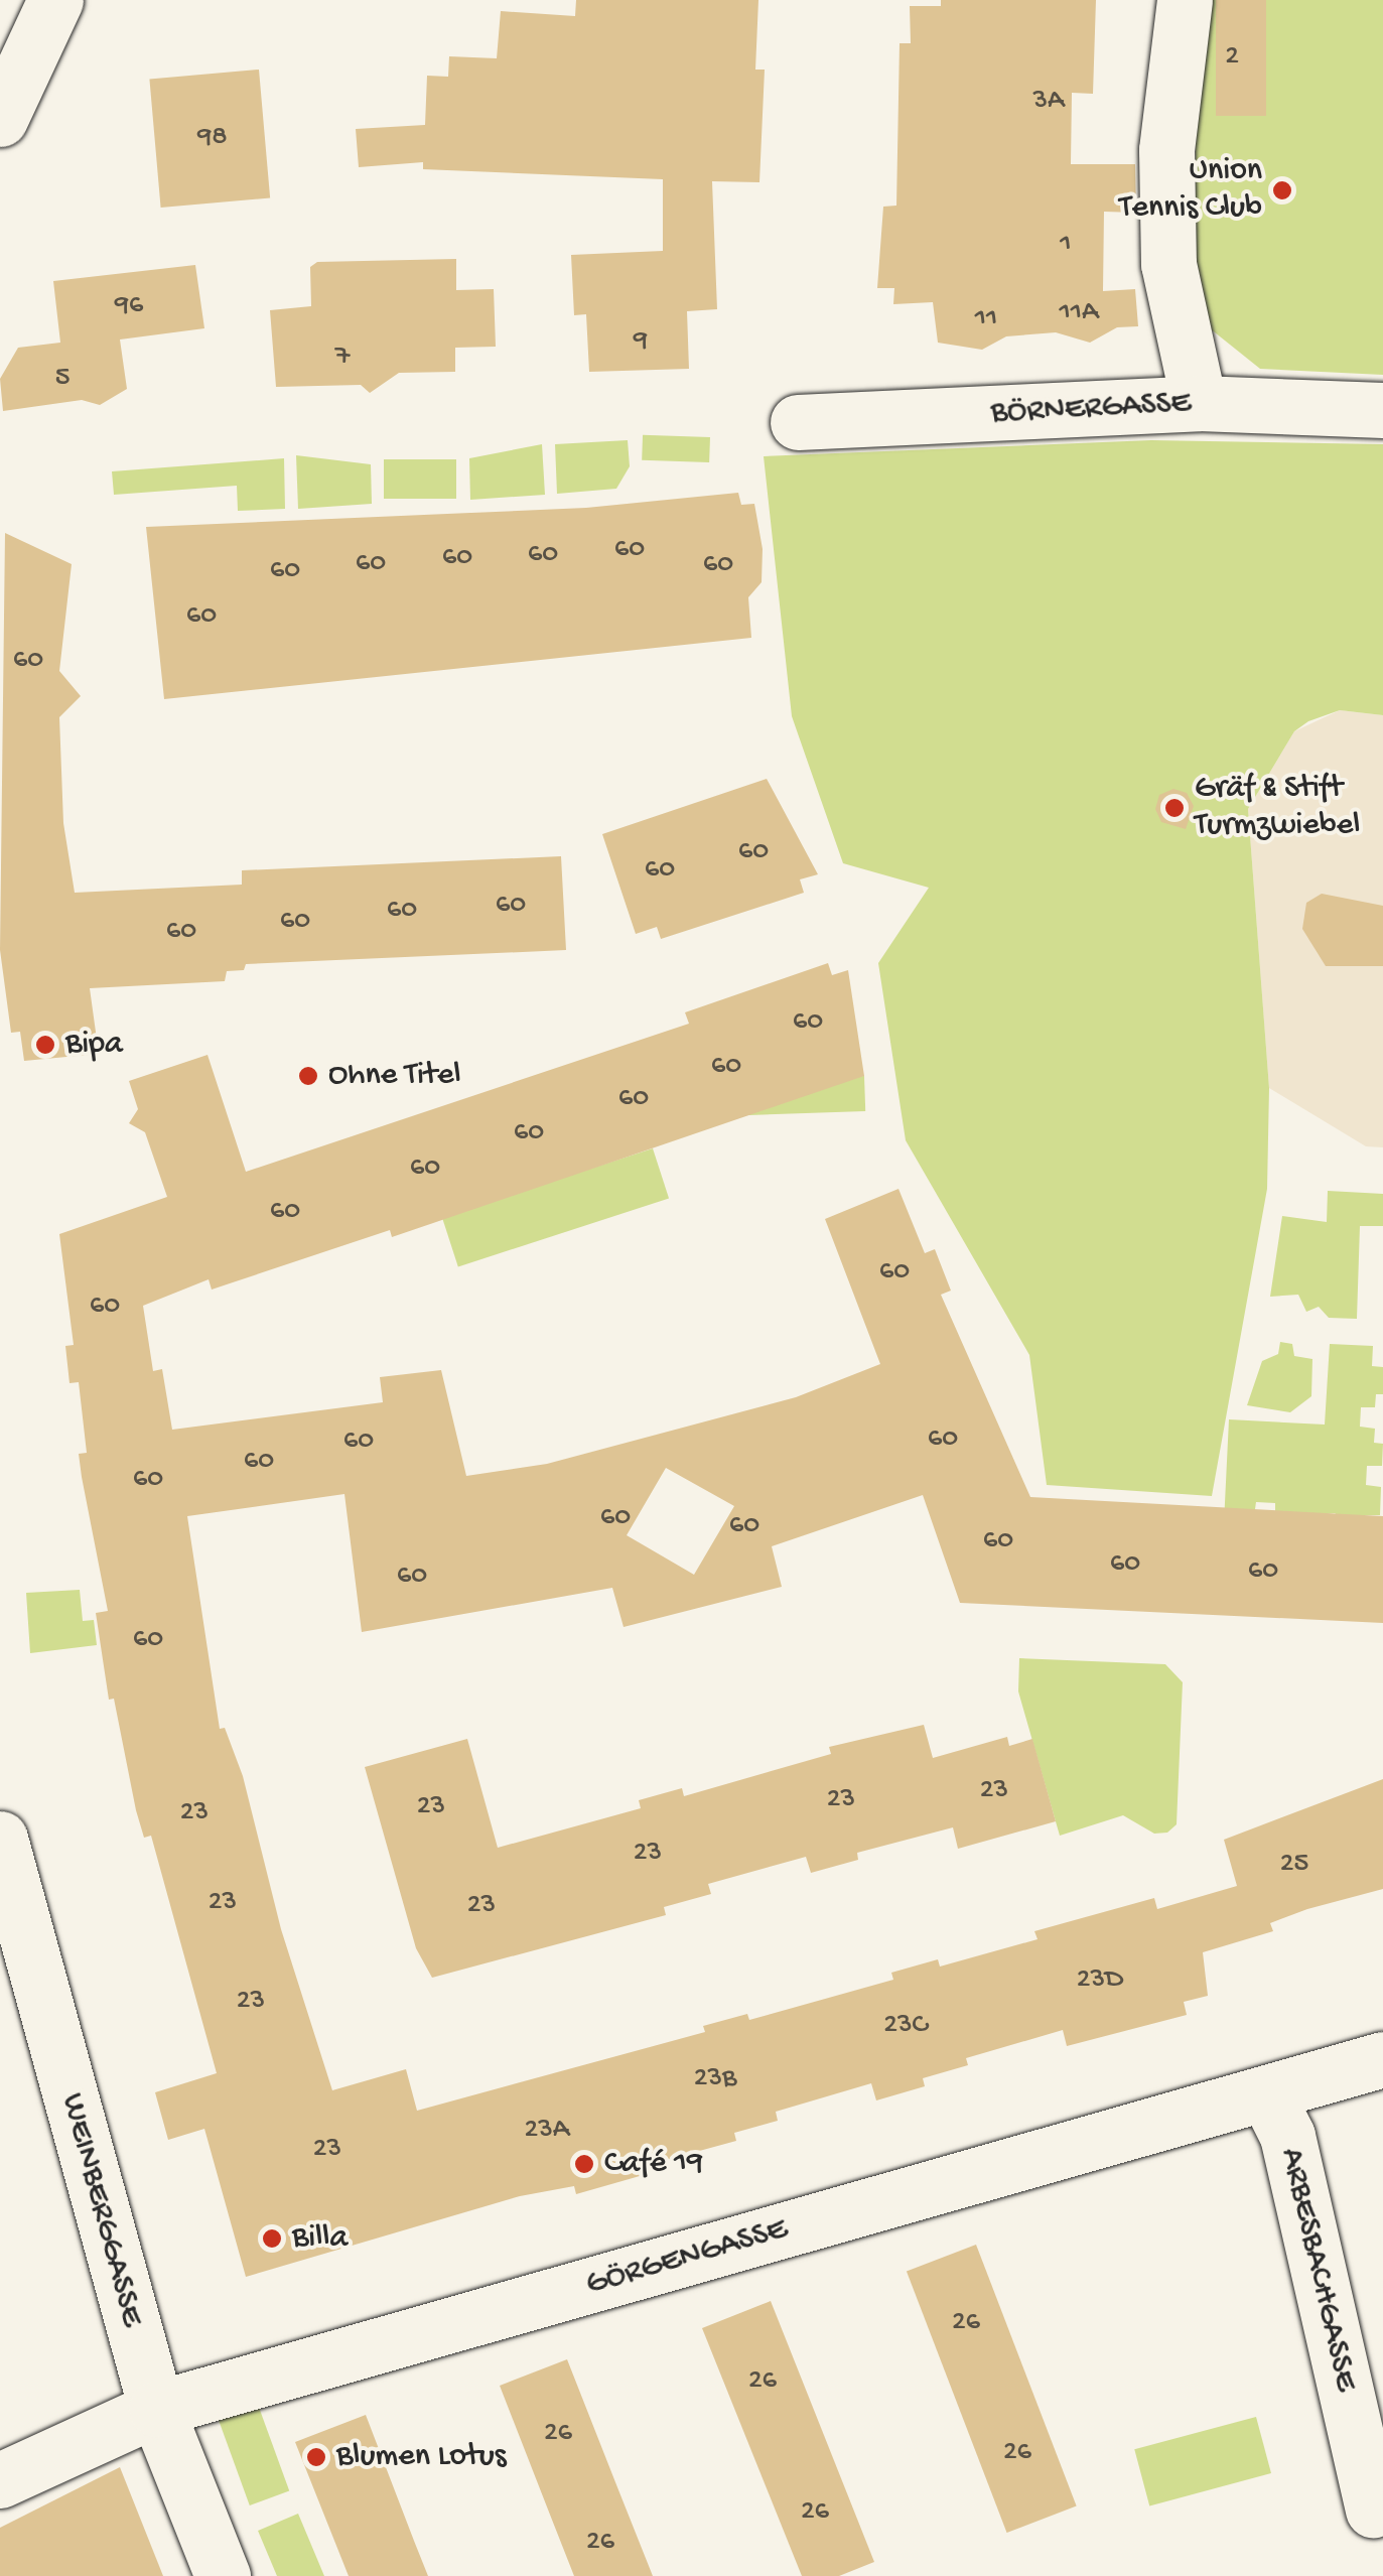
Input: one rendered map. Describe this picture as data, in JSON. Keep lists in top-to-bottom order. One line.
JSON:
{"streets":{"street":["BÖRNERGASSE","WEINBERGGASSE","GÖRGENGASSE","ARBESBACHGASSE"]},"crossings":[["WEINBERGGASSE","GÖRGENGASSE"],["GÖRGENGASSE","ARBESBACHGASSE"]],"places":["Union Tennis Club","Gräf & Stift Turmzwiebel","Bipa","Ohne Titel","Café 19","Billa","Blumen Lotus"],"house_numbers":["2","3A","98","1","96","11A","11","9","7","5","60","60","60","60","60","60","60","60","60","60","60","60","60","60","60","60","60","60","60","60","60","60","60","60","60","60","60","60","60","60","60","60","60","23","23","23","23","23","25","23","23","23D","23","23C","23B","23A","23","26","26","26","26","26","26"]}
